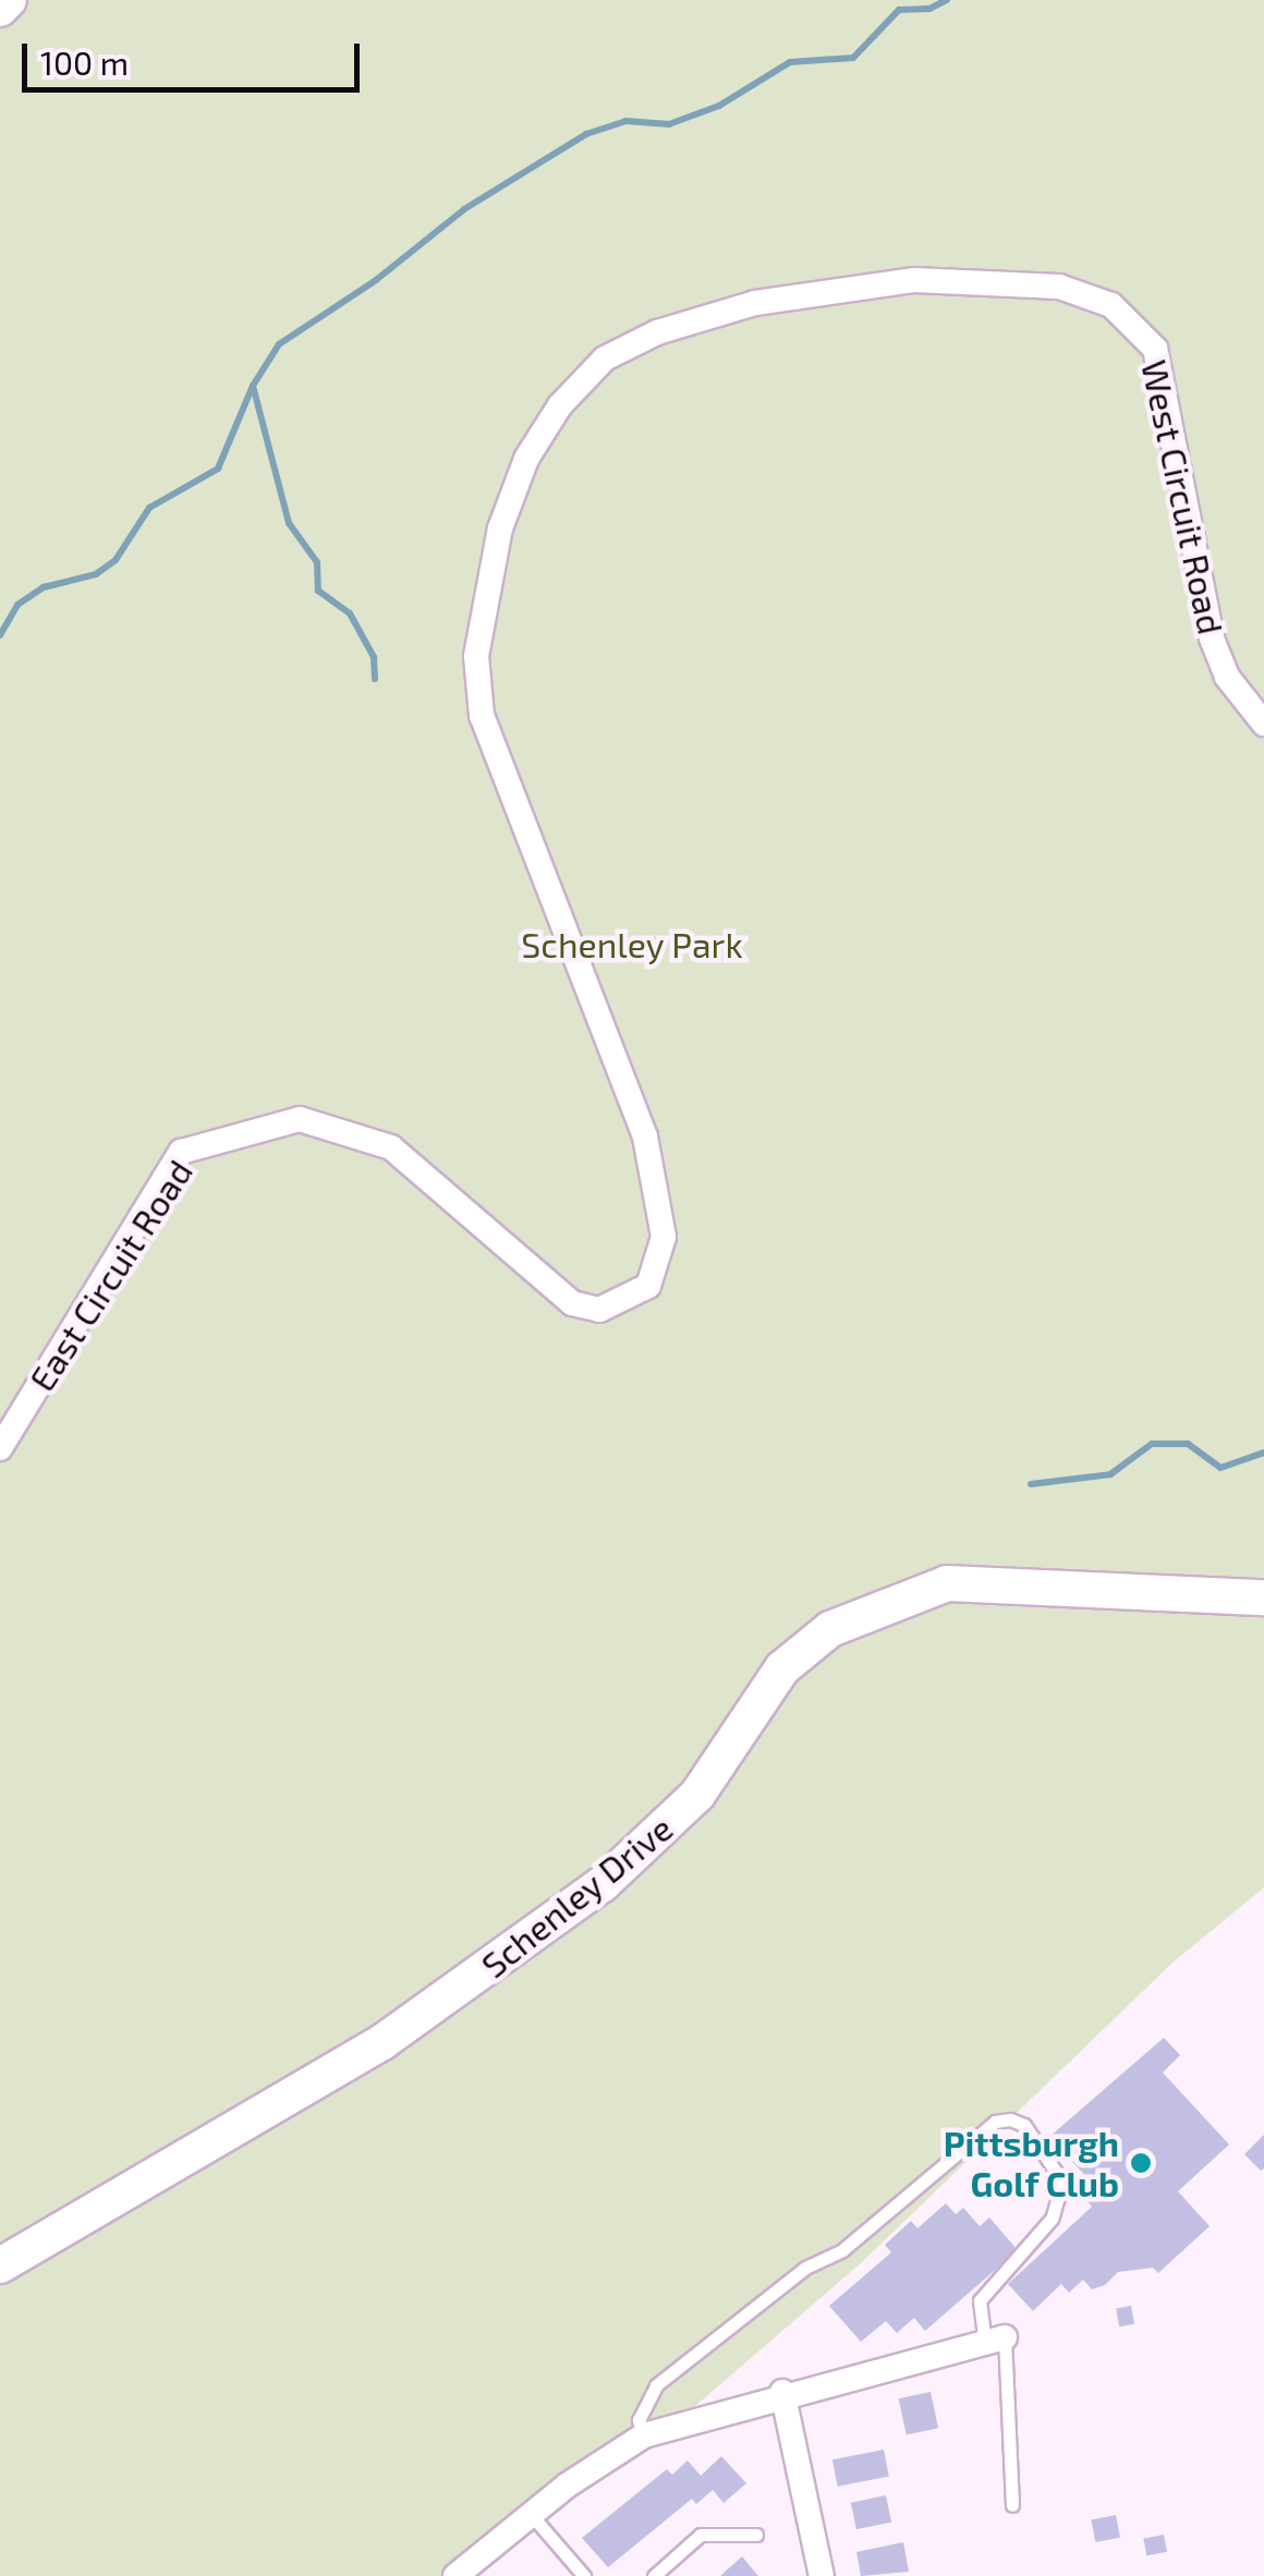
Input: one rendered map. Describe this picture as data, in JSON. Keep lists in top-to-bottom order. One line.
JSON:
{"streets":{"street":["West Circuit Road","East Circuit Road","Schenley Drive"]},"crossings":[["West Circuit Road","East Circuit Road"]],"parks":["Schenley Park"],"places":["Pittsburgh Golf Club"],"scale_bar":"100 m"}
